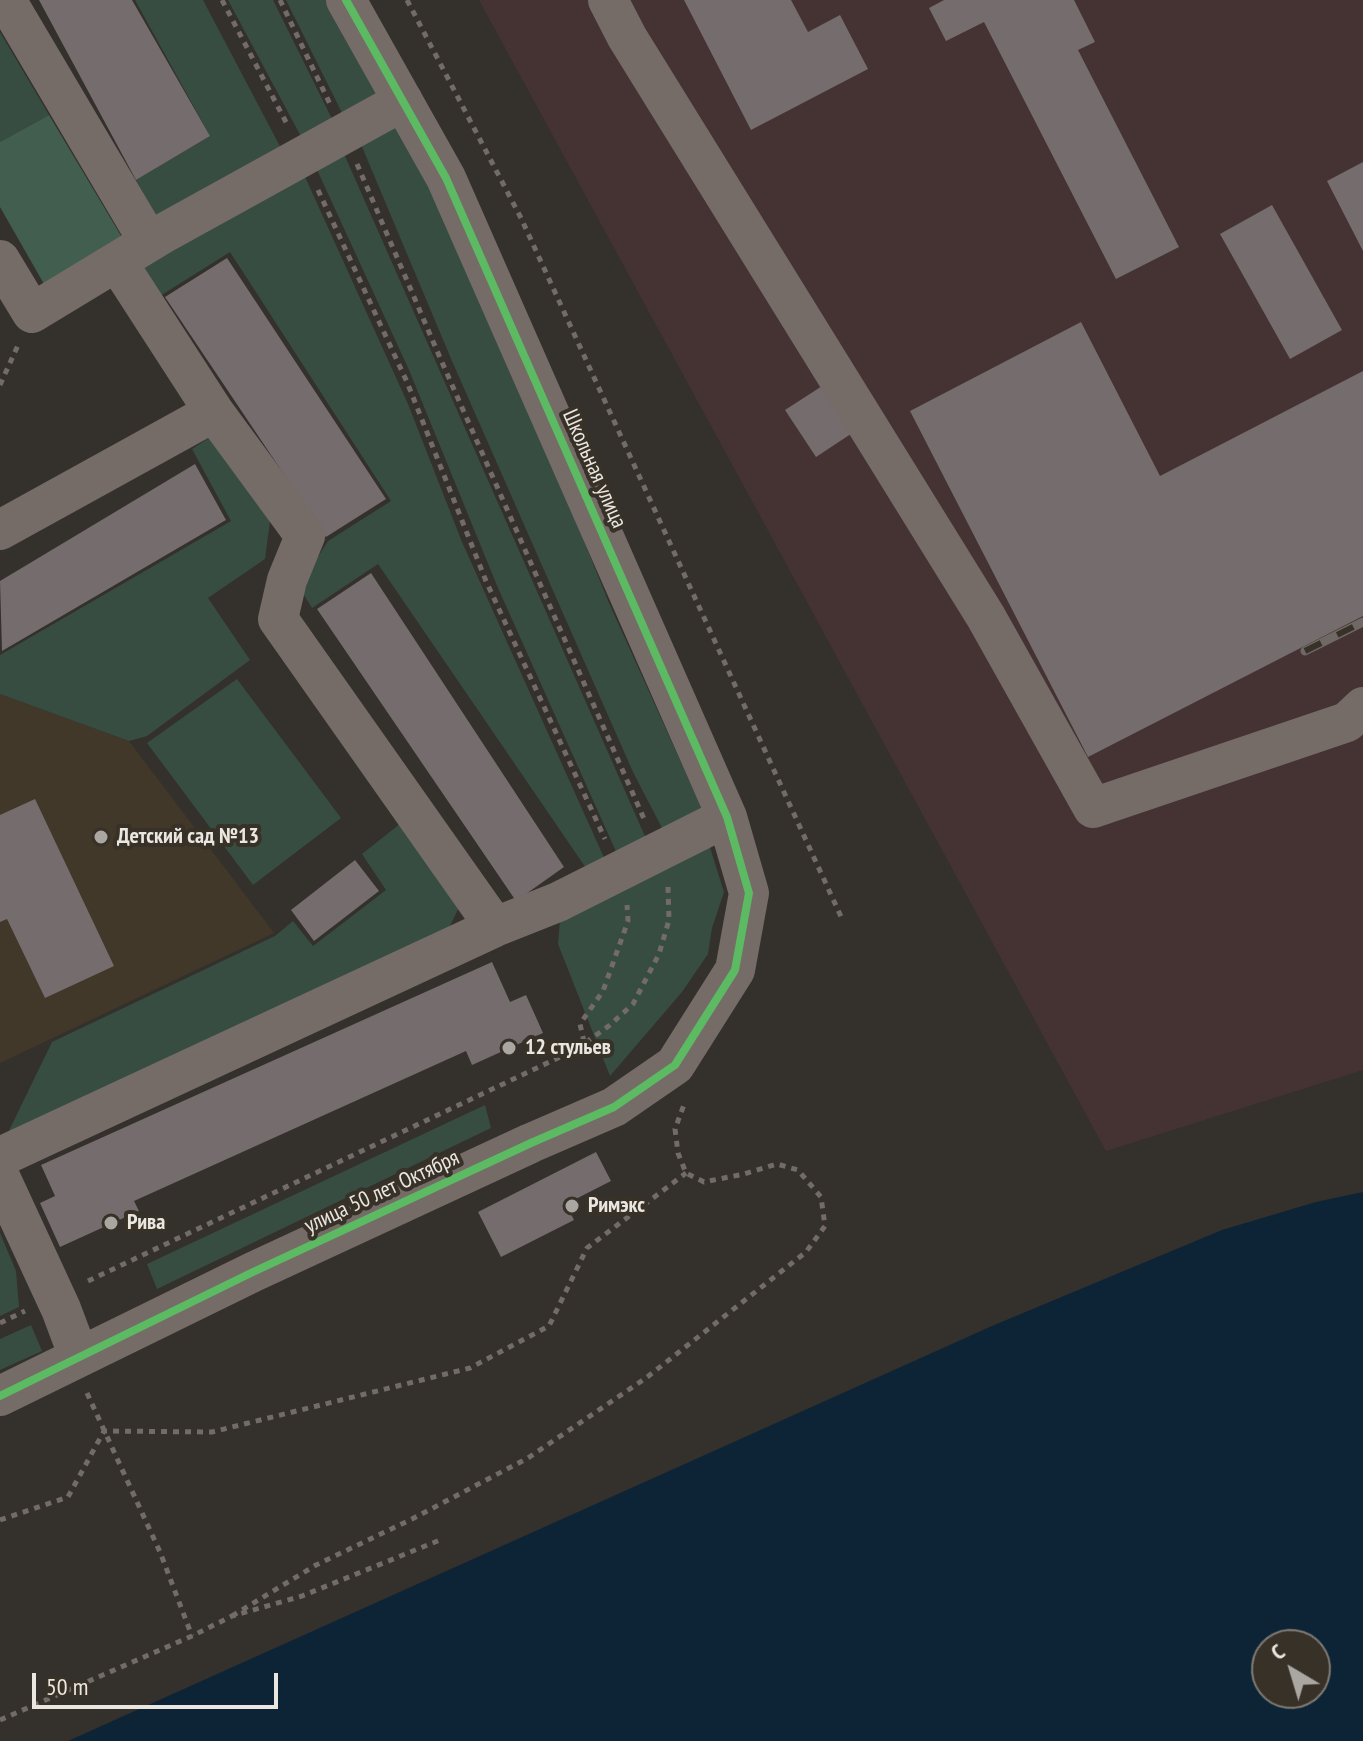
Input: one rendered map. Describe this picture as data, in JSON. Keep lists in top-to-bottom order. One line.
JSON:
{"streets":{"street":["Школьная улица","улица 50 лет Октября"]},"crossings":[["Школьная улица","улица 50 лет Октября"]],"places":["Детский сад №13","12 стульев","Римэкс","Рива"],"scale_bar":"50 m","north":"top left"}
